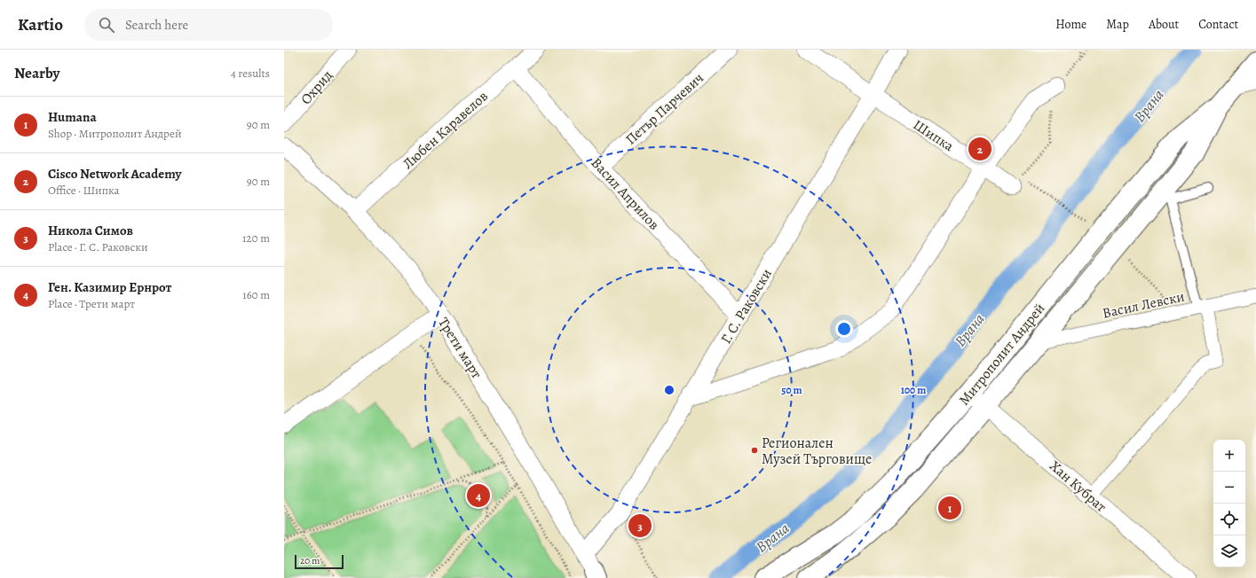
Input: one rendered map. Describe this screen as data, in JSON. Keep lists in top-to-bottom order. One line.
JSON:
{"streets":{"main road":["Митрополит Андрей"],"street":["Охрид","Петър Парчевич","Любен Каравелов","Шипка","Васил Априлов","Васил Левски","Г. С. Раковски","Трети март","Хан Кубрат"]},"crossings":[["Петър Парчевич","Васил Априлов"],["Любен Каравелов","Васил Априлов"],["Любен Каравелов","Трети март"],["Шипка","Г. С. Раковски"],["Васил Априлов","Г. С. Раковски"],["Васил Левски","Митрополит Андрей"],["Г. С. Раковски","Трети март"],["Митрополит Андрей","Хан Кубрат"]],"water":["Врана"],"places":["Регионален Музей Търговище"],"scale_bar":"20 m","page":{"header":"Kartio","search":"Search here","nav":["Home","Map","About","Contact"],"heading":["Nearby","4 results"],"list":[{"mark":"1","name":"Humana","note":"Shop · Митрополит Андрей","value":"90 m"},{"mark":"2","name":"Cisco Network Academy","note":"Office · Шипка","value":"90 m"},{"mark":"3","name":"Никола Симов","note":"Place · Г. С. Раковски","value":"120 m"},{"mark":"4","name":"Ген. Казимир Ернрот","note":"Place · Трети март","value":"160 m"}],"pins":["2","4","1","3"],"map_buttons":["+","−"],"scale":"20 m"},"rings":["50 m","100 m"]}
